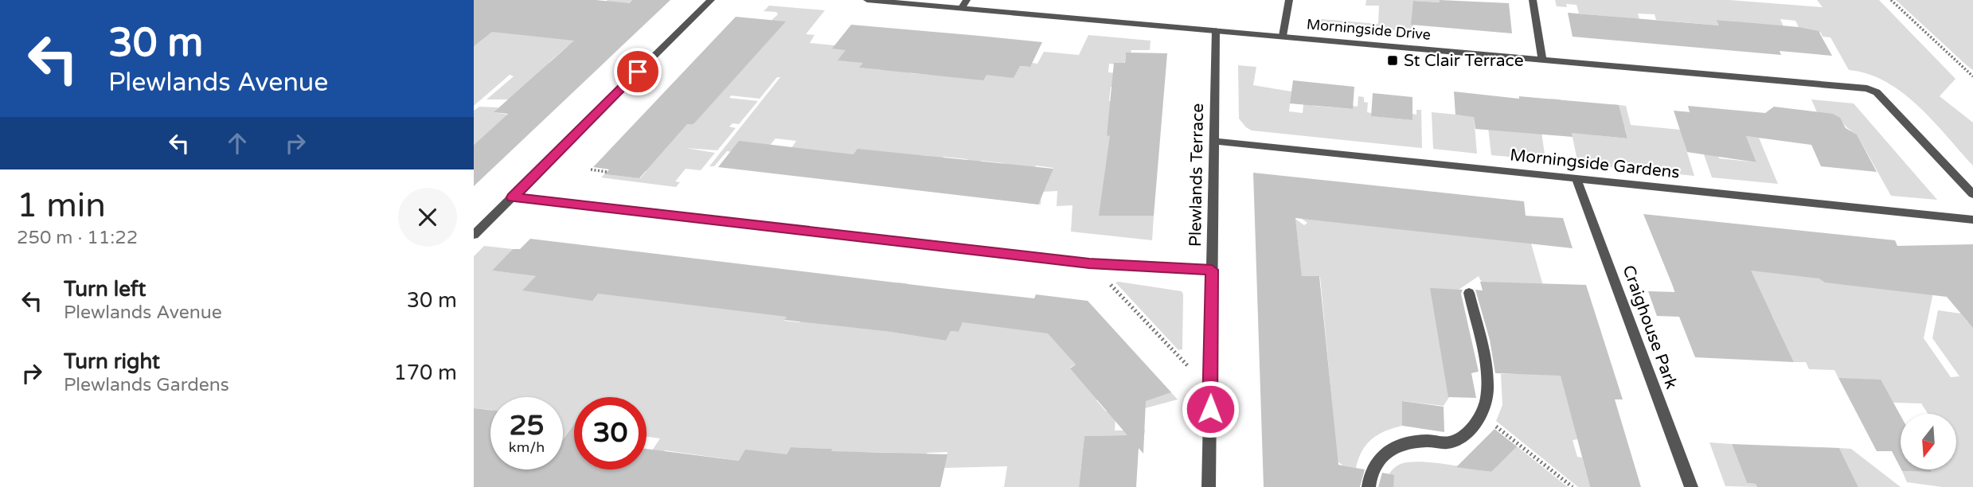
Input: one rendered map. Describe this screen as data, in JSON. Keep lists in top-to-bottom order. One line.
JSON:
{"streets":{"street":["Morningside Drive","Morningside Gardens","Plewlands Terrace","Craighouse Park"]},"crossings":[["Morningside Drive","Plewlands Terrace"],["Morningside Gardens","Plewlands Terrace"],["Morningside Gardens","Craighouse Park"]],"places":{"transit":["St Clair Terrace"]},"north":"bottom","page":{"turn":["30 m","Plewlands Avenue"],"heading":["1 min","250 m · 11:22"],"list":[{"name":"Turn left","note":"Plewlands Avenue","value":"30 m"},{"name":"Turn right","note":"Plewlands Gardens","value":"170 m"}],"speed":"25 km/h","limit":"30"}}
